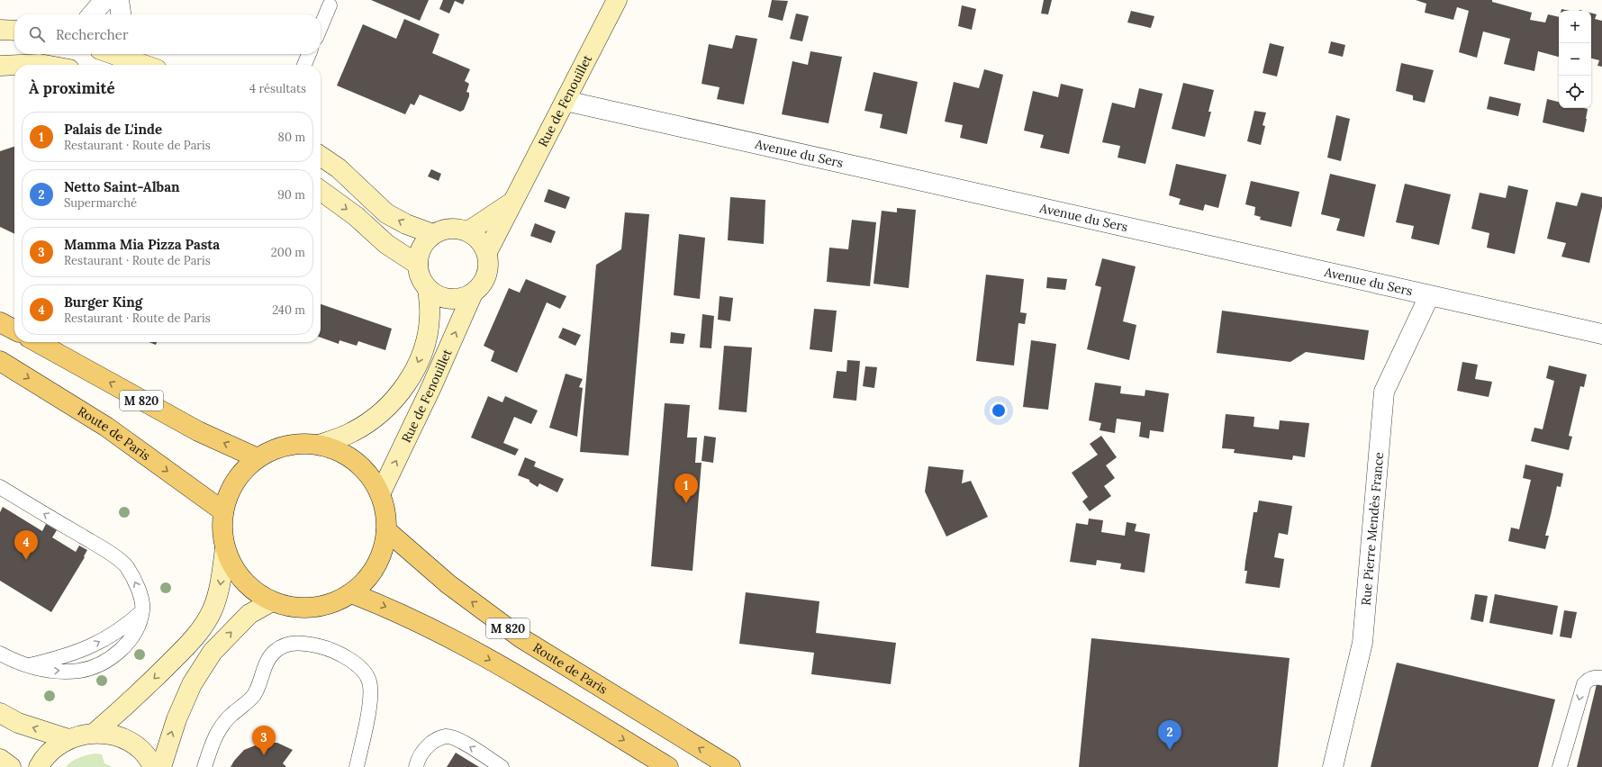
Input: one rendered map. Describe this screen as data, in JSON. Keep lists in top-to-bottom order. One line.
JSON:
{"streets":{"main road":["Rue de Fenouillet","M 820","Route de Paris"],"street":["Avenue du Sers","Rue Pierre Mendès France"]},"crossings":[["Rue de Fenouillet","Avenue du Sers"],["Avenue du Sers","Rue Pierre Mendès France"]],"page":{"map_buttons":["+","−"],"search":"Rechercher","heading":["À proximité","4 résultats"],"list":[{"mark":"1","name":"Palais de L'inde","note":"Restaurant · Route de Paris","value":"80 m"},{"mark":"2","name":"Netto Saint-Alban","note":"Supermarché","value":"90 m"},{"mark":"3","name":"Mamma Mia Pizza Pasta","note":"Restaurant · Route de Paris","value":"200 m"},{"mark":"4","name":"Burger King","note":"Restaurant · Route de Paris","value":"240 m"}],"pins":["1","4","2","3"]}}
